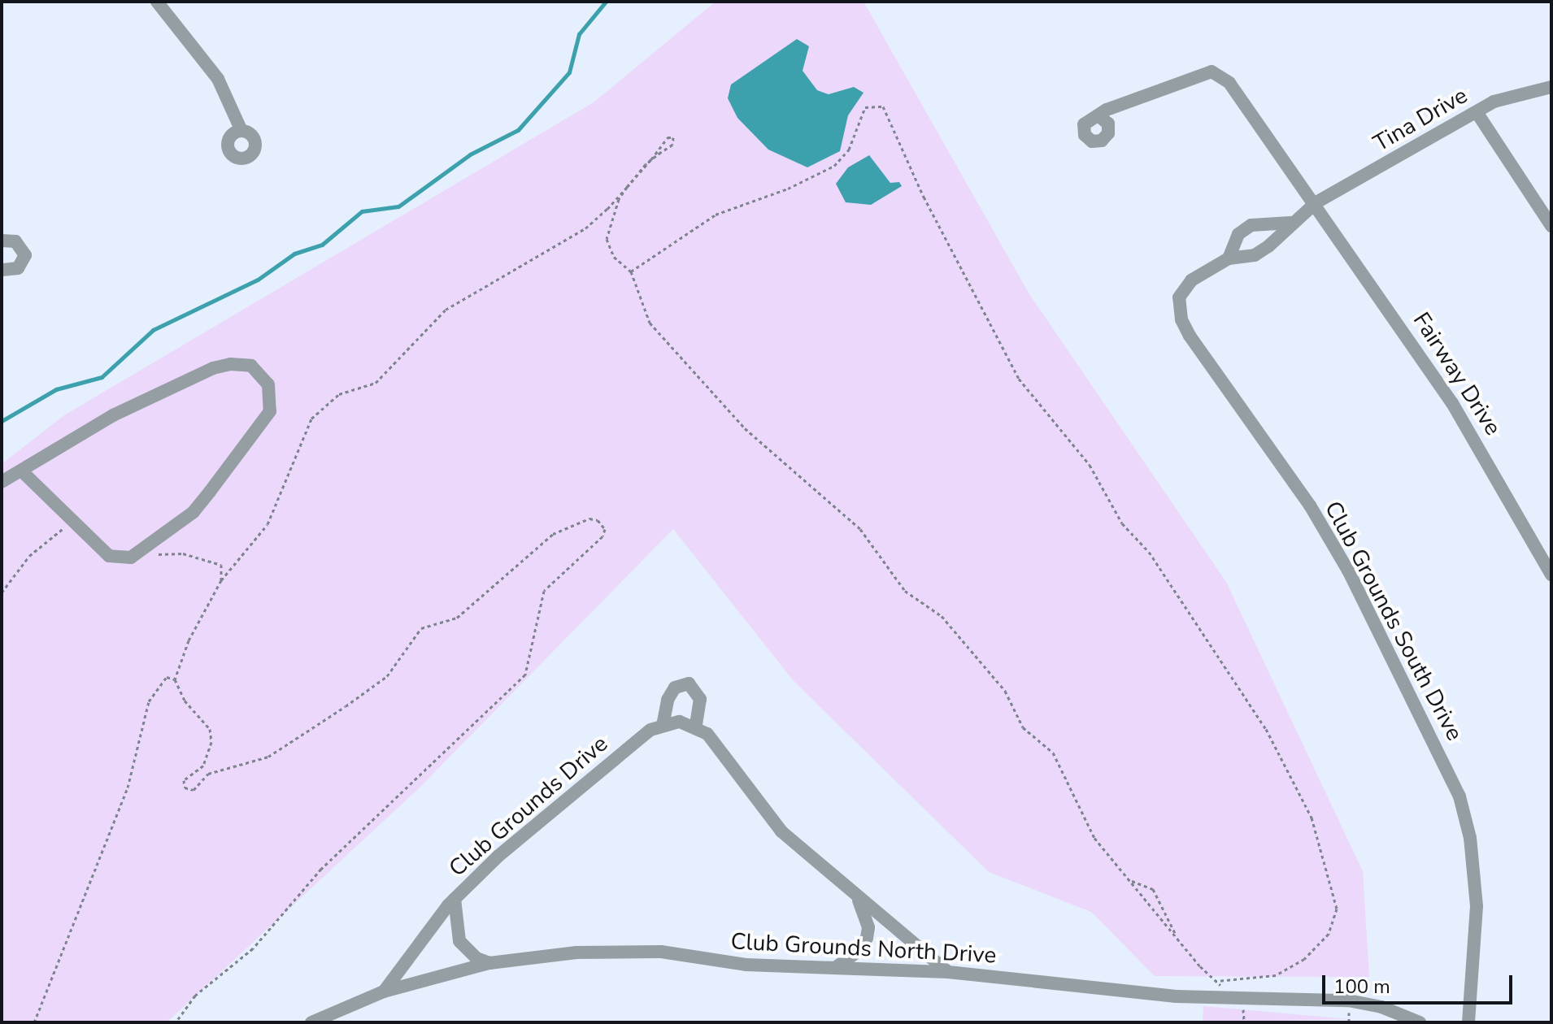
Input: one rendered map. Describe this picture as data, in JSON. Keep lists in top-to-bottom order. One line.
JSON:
{"streets":{"street":["Tina Drive","Fairway Drive","Club Grounds South Drive","Club Grounds Drive","Club Grounds North Drive"]},"crossings":[["Tina Drive","Fairway Drive"],["Tina Drive","Club Grounds South Drive"],["Fairway Drive","Club Grounds South Drive"],["Club Grounds Drive","Club Grounds North Drive"]],"scale_bar":"100 m"}
